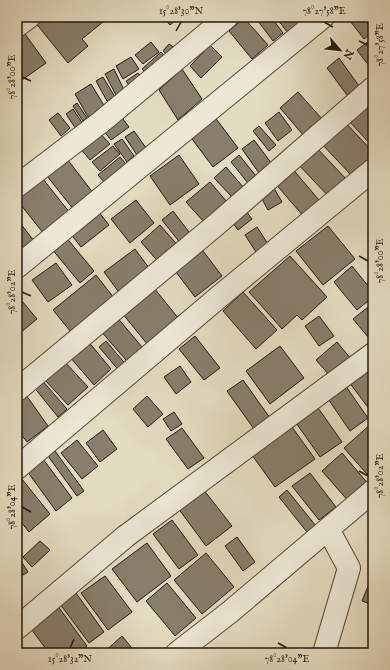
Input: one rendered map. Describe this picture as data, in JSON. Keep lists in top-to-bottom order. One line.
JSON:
{"north":"bottom right","coordinates":["15°28'30\"N","78°27'58\"E","78°28'00\"E","78°28'02\"E","78°28'04\"E","15°28'32\"N"]}
